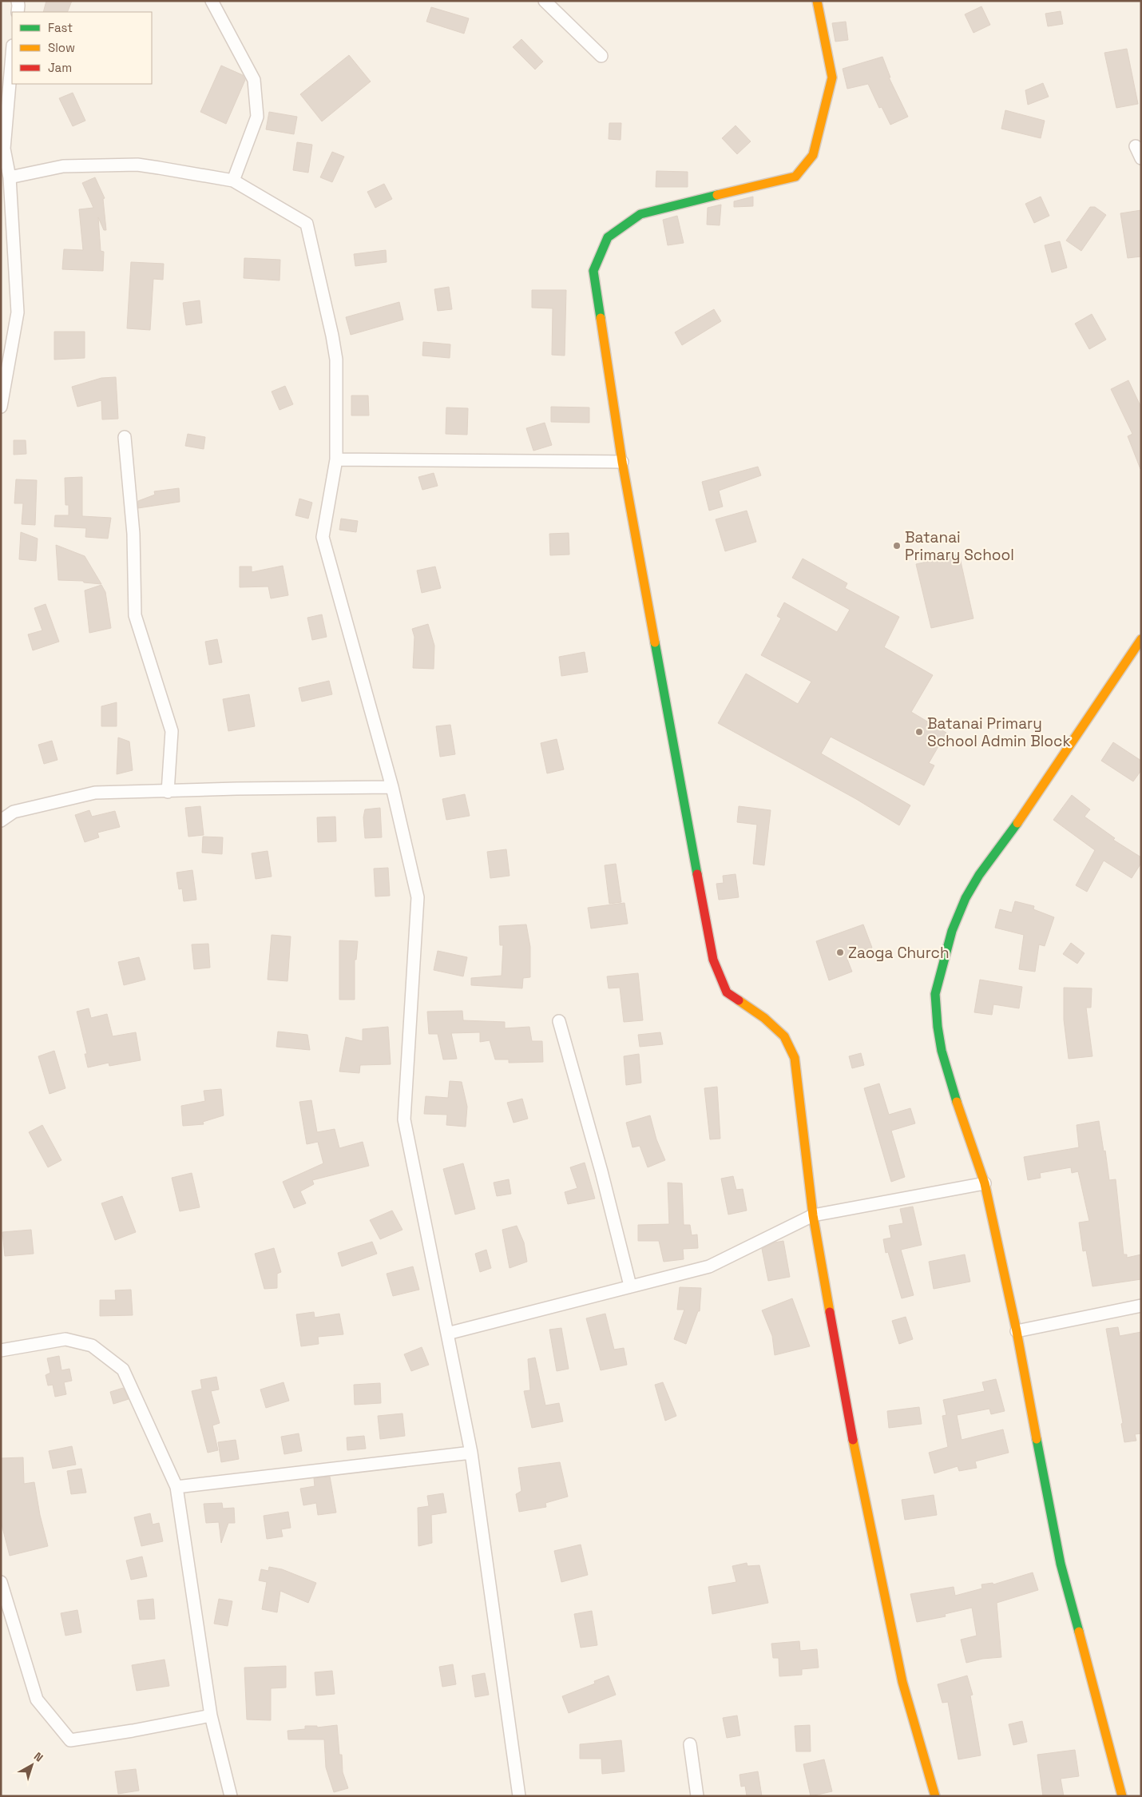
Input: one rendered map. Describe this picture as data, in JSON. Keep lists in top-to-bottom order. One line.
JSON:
{"places":["Batanai Primary School","Batanai Primary School Admin Block","Zaoga Church"],"legend":["Fast","Slow","Jam"],"north":"top right"}
